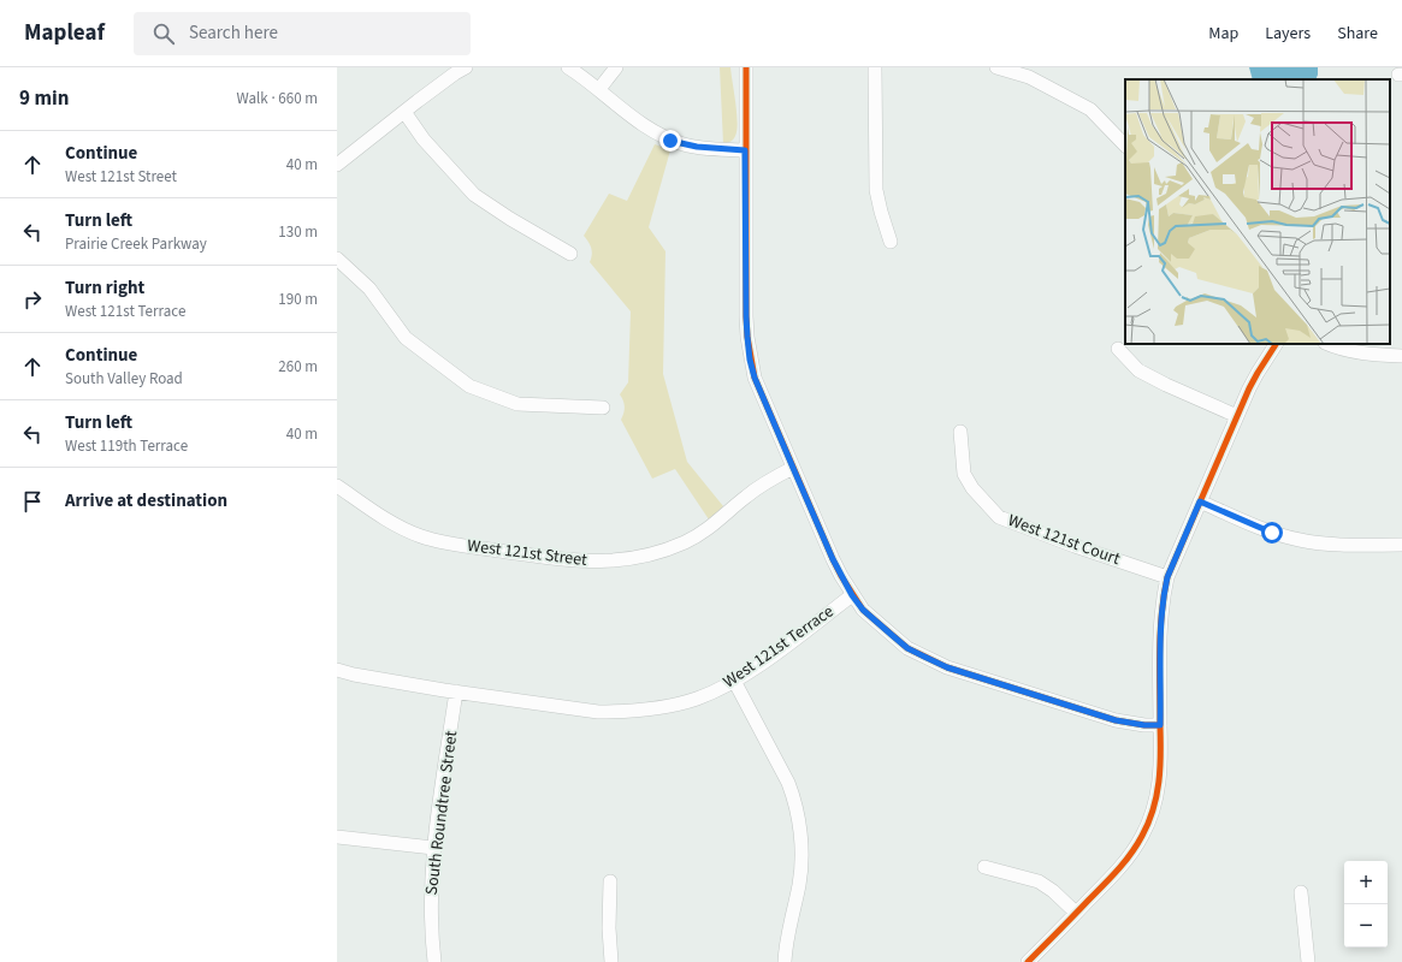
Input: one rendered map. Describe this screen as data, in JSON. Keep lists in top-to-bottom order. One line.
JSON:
{"streets":{"street":["West 121st Court","West 121st Street","West 121st Terrace","South Roundtree Street"]},"crossings":[["West 121st Terrace","South Roundtree Street"]],"page":{"header":"Mapleaf","search":"Search here","nav":["Map","Layers","Share"],"heading":["9 min","Walk · 660 m"],"list":[["Continue","West 121st Street","40 m"],["Turn left","Prairie Creek Parkway","130 m"],["Turn right","West 121st Terrace","190 m"],["Continue","South Valley Road","260 m"],["Turn left","West 119th Terrace","40 m"],"Arrive at destination"],"map_buttons":["+","−"]}}
